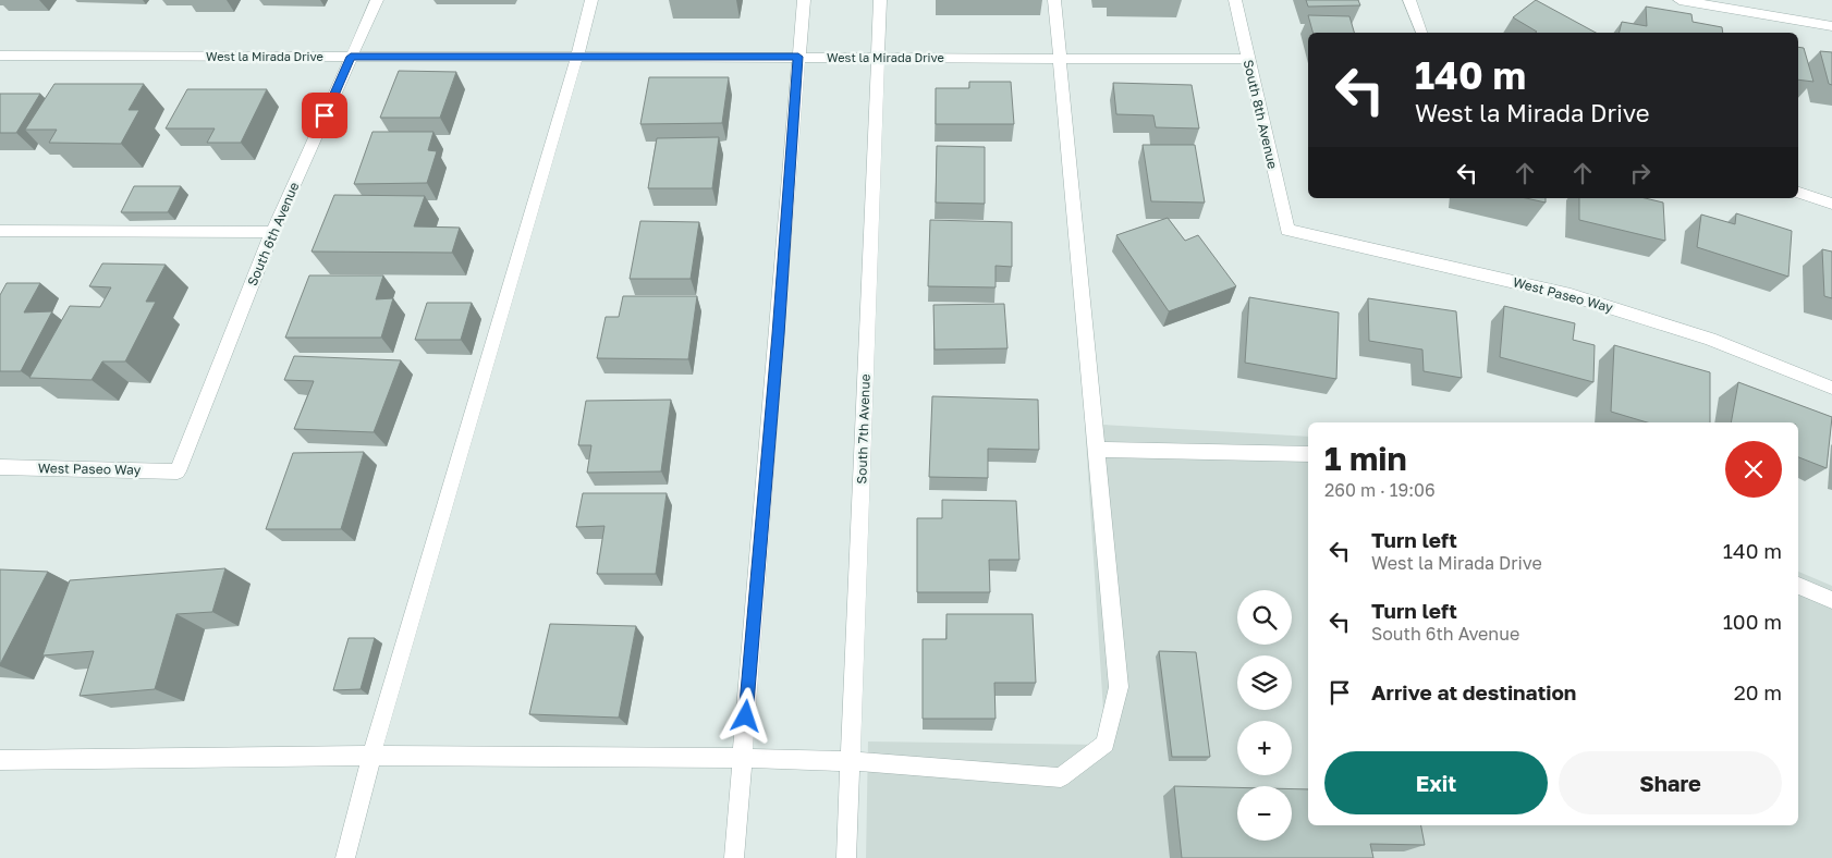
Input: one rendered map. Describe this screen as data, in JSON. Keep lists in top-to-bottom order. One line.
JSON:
{"streets":{"street":["West la Mirada Drive","South 8th Avenue","South 6th Avenue","West Paseo Way","South 7th Avenue"]},"crossings":[["West la Mirada Drive","South 8th Avenue"],["West la Mirada Drive","South 6th Avenue"],["West la Mirada Drive","South 7th Avenue"],["South 8th Avenue","West Paseo Way"],["South 6th Avenue","West Paseo Way"]],"page":{"turn":["140 m","West la Mirada Drive"],"heading":["1 min","260 m · 19:06"],"list":[{"name":"Turn left","note":"West la Mirada Drive","value":"140 m"},{"name":"Turn left","note":"South 6th Avenue","value":"100 m"},{"name":"Arrive at destination","value":"20 m"}],"map_buttons":["+","−"],"buttons":["Exit","Share"]}}
